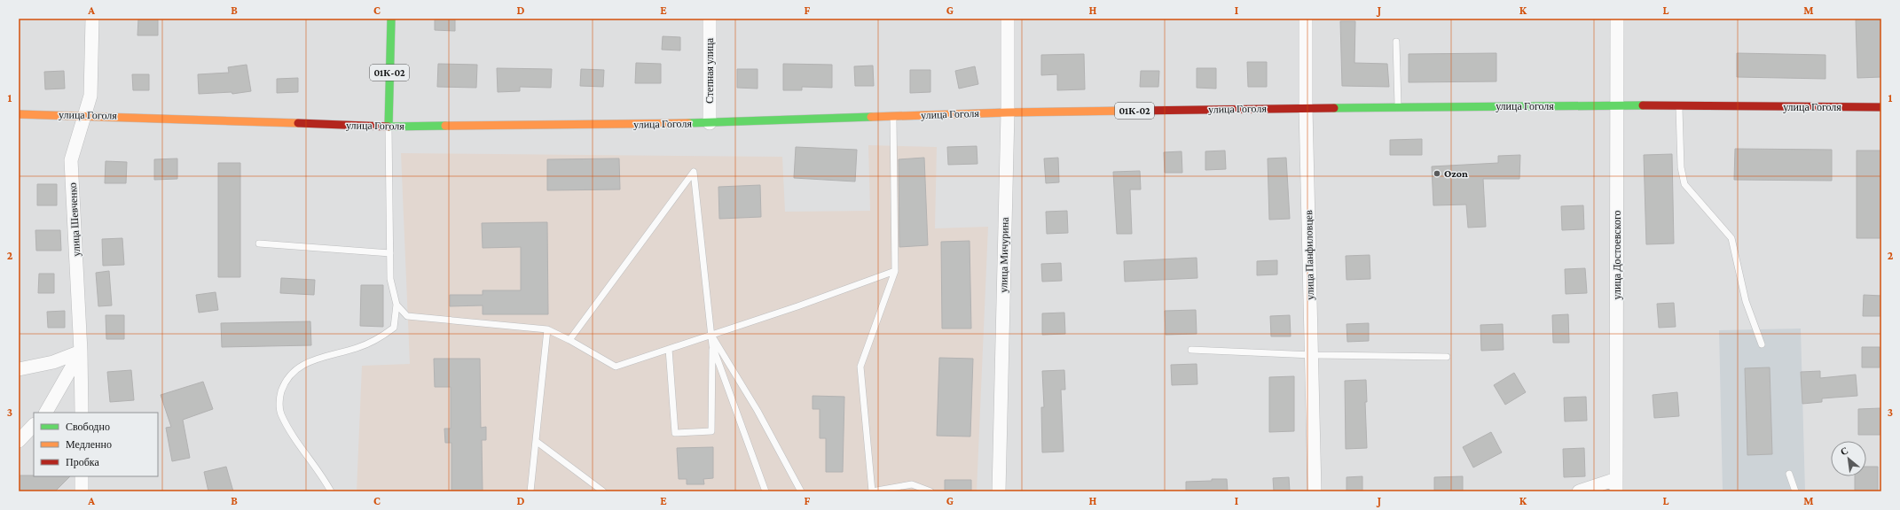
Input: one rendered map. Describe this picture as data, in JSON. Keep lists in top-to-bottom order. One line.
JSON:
{"streets":{"main road":["01К-02","улица Гоголя"],"street":["Степная улица","улица Шевченко","улица Мичурина","улица Панфиловцев","улица Достоевского"]},"crossings":[["Степная улица","улица Гоголя"],["01К-02","улица Гоголя"],["улица Гоголя","улица Шевченко"],["улица Гоголя","улица Мичурина"],["улица Гоголя","улица Панфиловцев"],["улица Гоголя","улица Достоевского"]],"places":["Ozon"],"legend":["Свободно","Медленно","Пробка"],"north":"top left","grid":{"columns":["A","B","C","D","E","F","G","H","I","J","K","L","M"],"rows":["1","2","3"]}}
